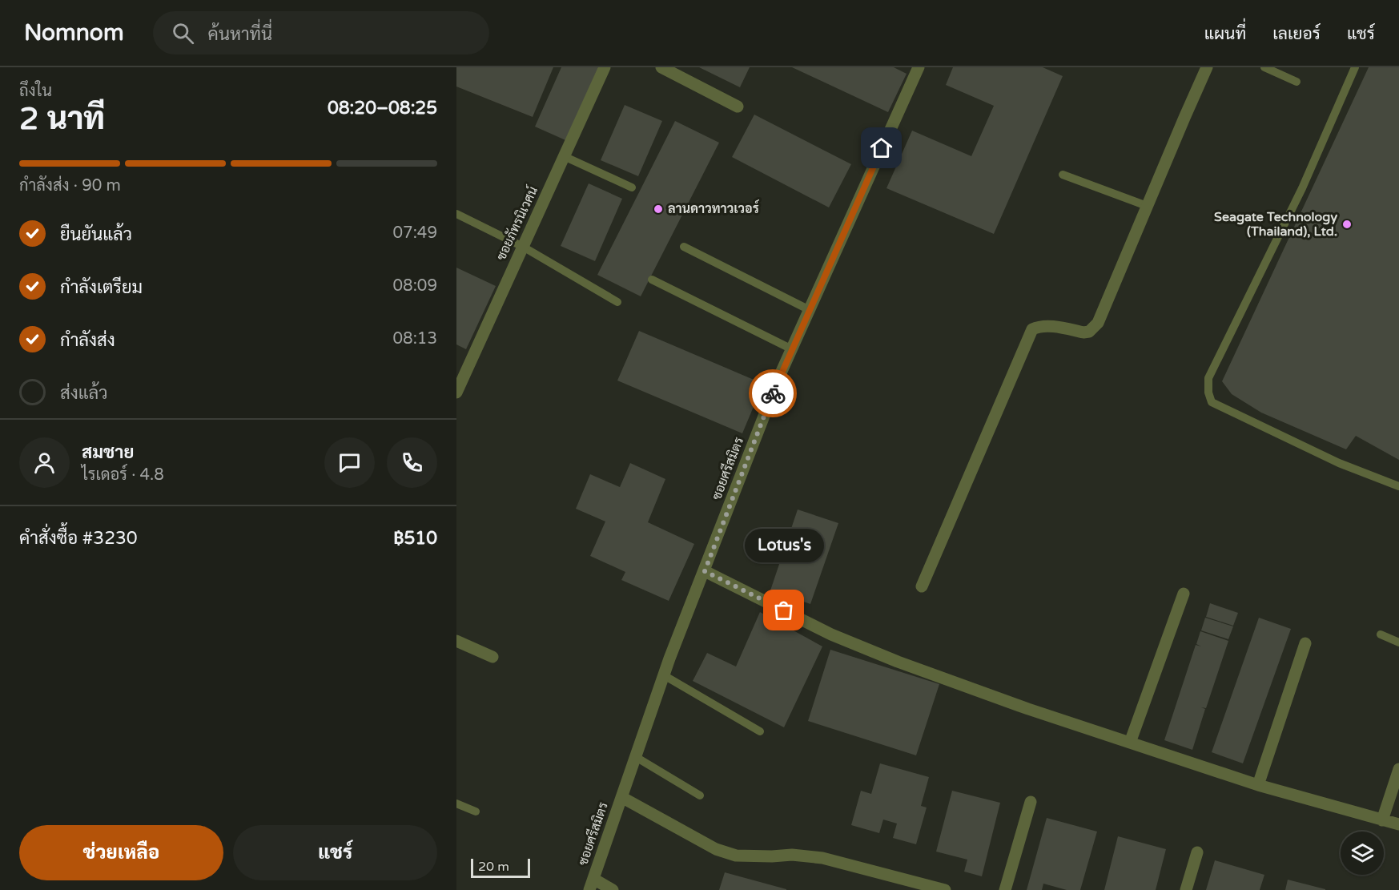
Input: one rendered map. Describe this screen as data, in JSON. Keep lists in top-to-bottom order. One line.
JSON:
{"streets":{"street":["ซอยภัทรนิเวศน์","ซอยศรีสมิตร"]},"places":["ลานดาวทาวเวอร์","Seagate Technology (Thailand), Ltd.","Lotus's"],"scale_bar":"20 m","page":{"header":"Nomnom","search":"ค้นหาที่นี่","nav":["แผนที่","เลเยอร์","แชร์"],"heading":["2 นาที","ถึงใน","08:20–08:25"],"panel":["สมชาย","ไรเดอร์ · 4.8","คำสั่งซื้อ #3230","฿510"],"bar":"กำลังส่ง · 90 m","list":[["ยืนยันแล้ว","07:49"],["กำลังเตรียม","08:09"],["กำลังส่ง","08:13"],"ส่งแล้ว"],"bubble":"Lotus's","buttons":["ช่วยเหลือ","แชร์"],"scale":"20 m"}}
